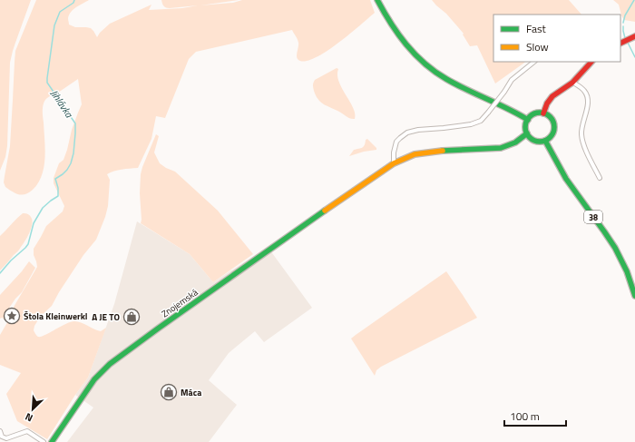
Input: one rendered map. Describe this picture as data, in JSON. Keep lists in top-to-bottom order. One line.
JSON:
{"streets":{"main road":["38","Znojemská"]},"crossings":[["38","Znojemská"]],"water":["Jihlávka"],"places":{"place":["Štola Kleinwerkl"],"shop":["A JE TO","Máca"]},"legend":["Fast","Slow"],"scale_bar":"100 m","north":"bottom left"}
